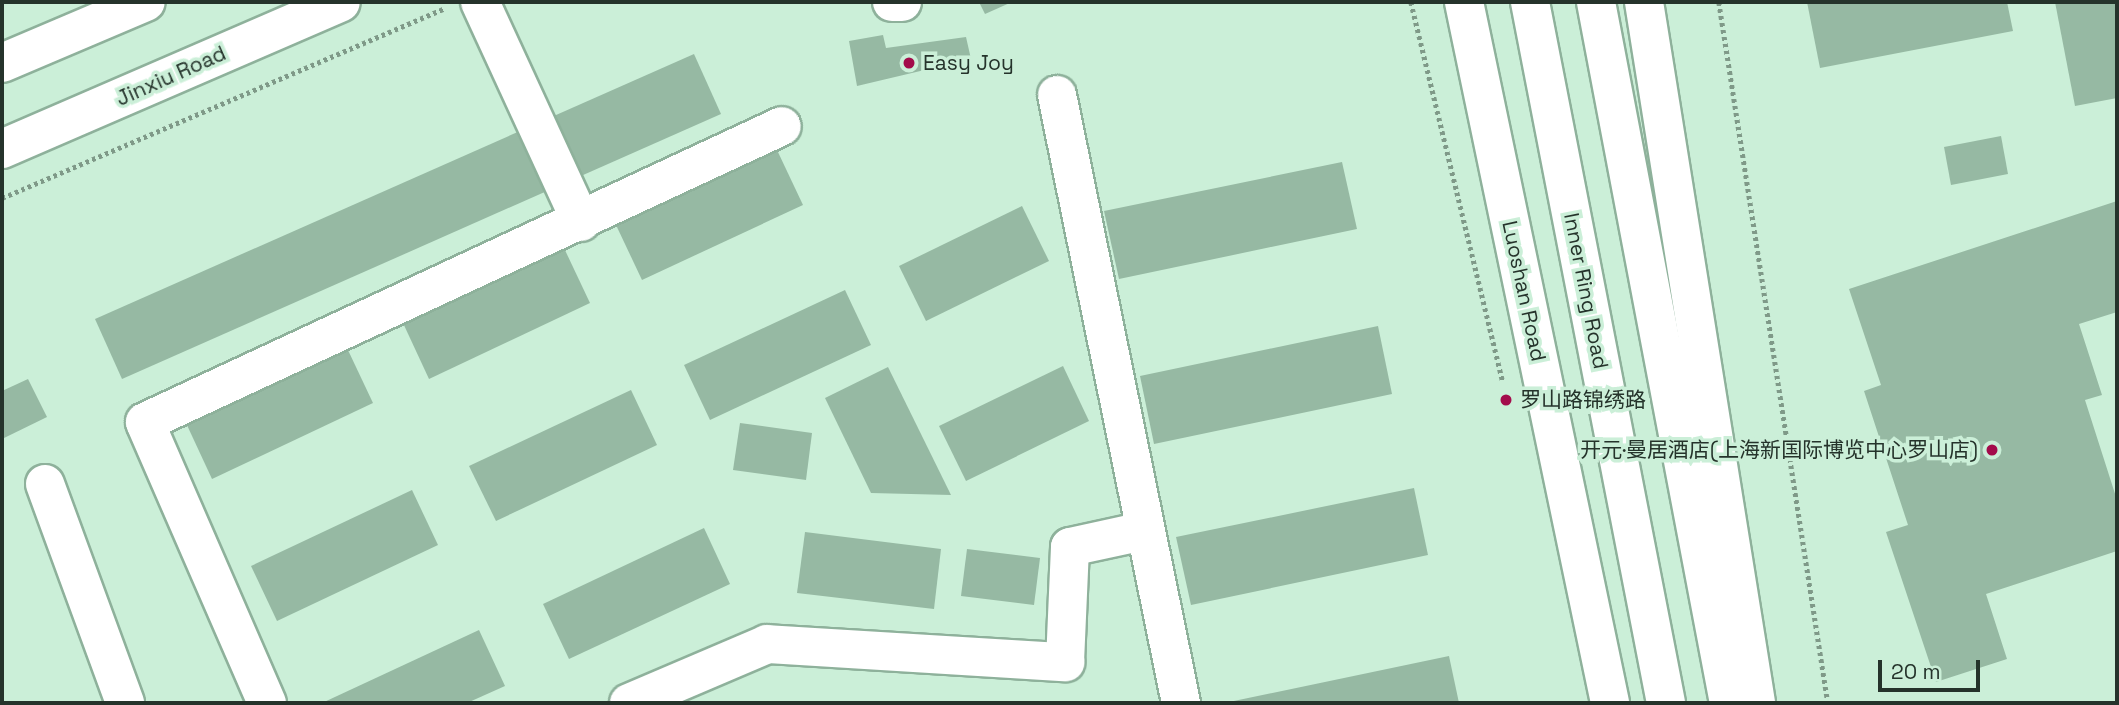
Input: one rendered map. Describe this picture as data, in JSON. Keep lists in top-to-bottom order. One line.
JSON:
{"streets":{"main road":["Jinxiu Road","Luoshan Road","Inner Ring Road"]},"places":["Easy Joy","罗山路锦绣路","开元·曼居酒店(上海新国际博览中心罗山店)"],"scale_bar":"20 m"}
